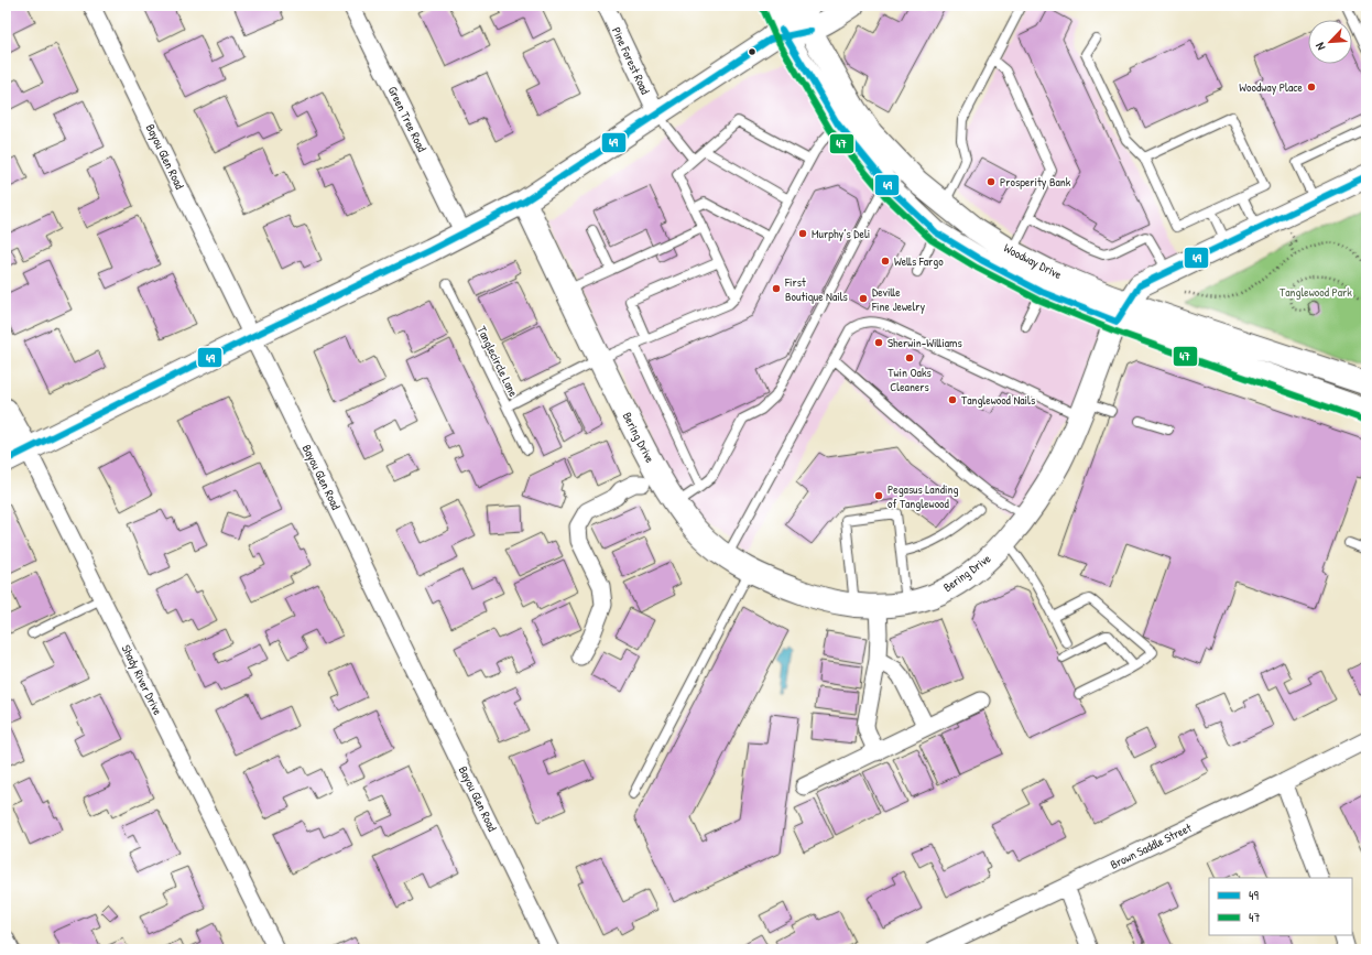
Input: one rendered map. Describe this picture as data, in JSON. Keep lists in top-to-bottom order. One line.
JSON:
{"streets":{"main road":["Woodway Drive","Bering Drive","Shady River Drive"],"street":["Pine Forest Road","Green Tree Road","Bayou Glen Road","Brown Saddle Street"],"lane":["Tanglecircle Lane"]},"crossings":[["Woodway Drive","Bering Drive"]],"parks":["Tanglewood Park"],"places":["Woodway Place","Prosperity Bank","Murphy’s Deli","Wells Fargo","First Boutique Nails","Deville Fine Jewelry","Sherwin-Williams","Twin Oaks Cleaners","Tanglewood Nails","Pegasus Landing of Tanglewood"],"lines":["transit line 47","transit line 49"],"legend":["49","47"],"north":"bottom left"}
